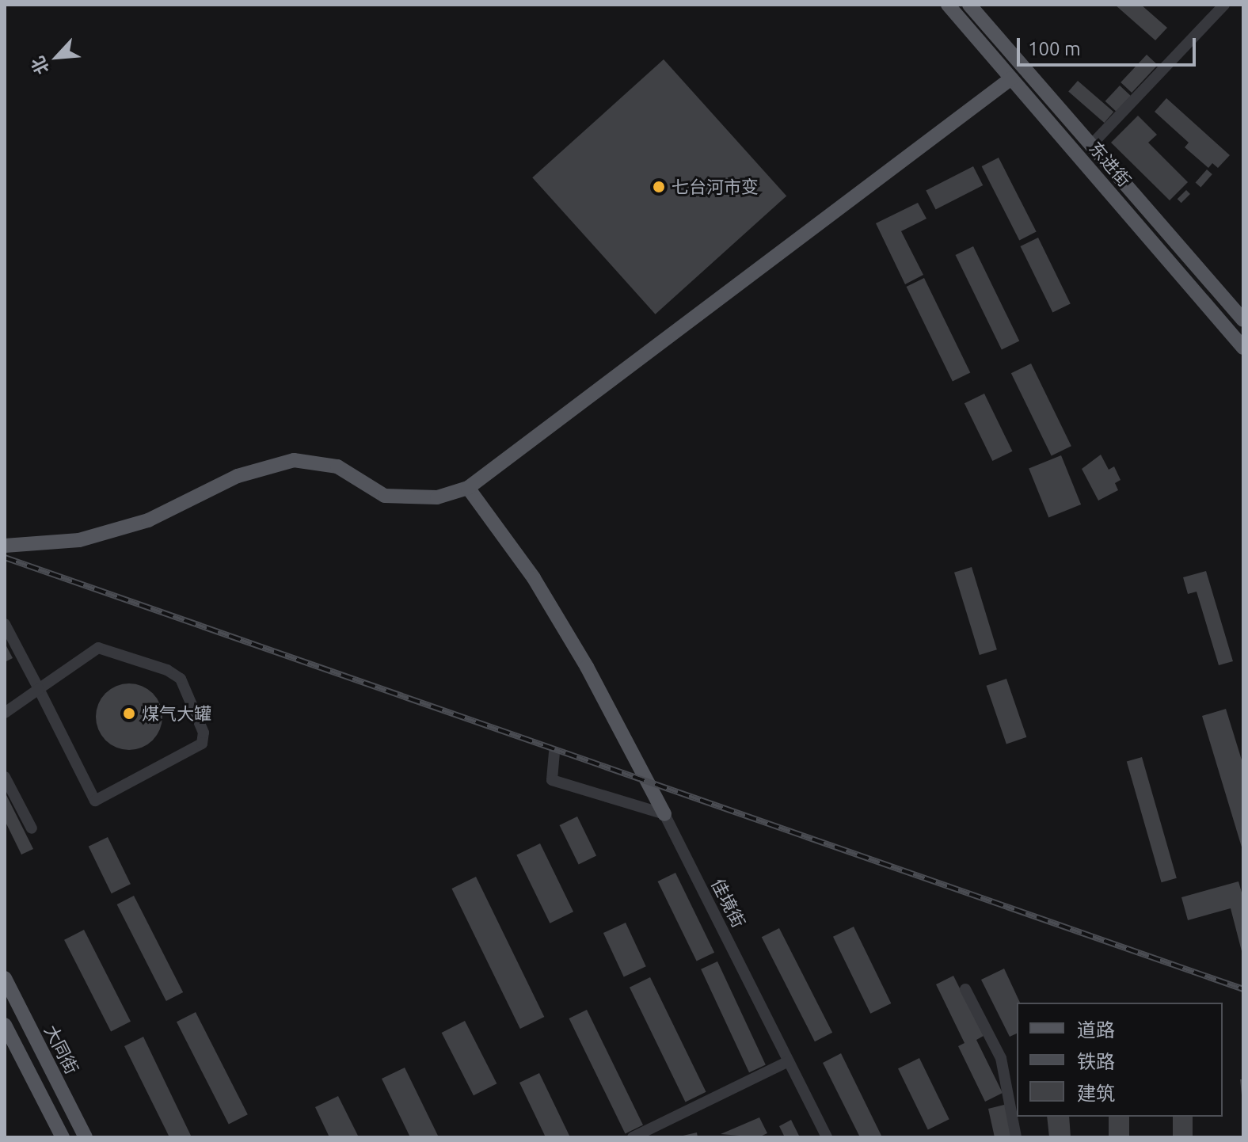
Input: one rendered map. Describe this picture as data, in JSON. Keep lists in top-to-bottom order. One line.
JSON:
{"streets":{"main road":["东进街","大同街"],"street":["佳境街"]},"places":["七台河市变","煤气大罐"],"legend":["道路","铁路","建筑"],"scale_bar":"100 m","north":"bottom left"}
